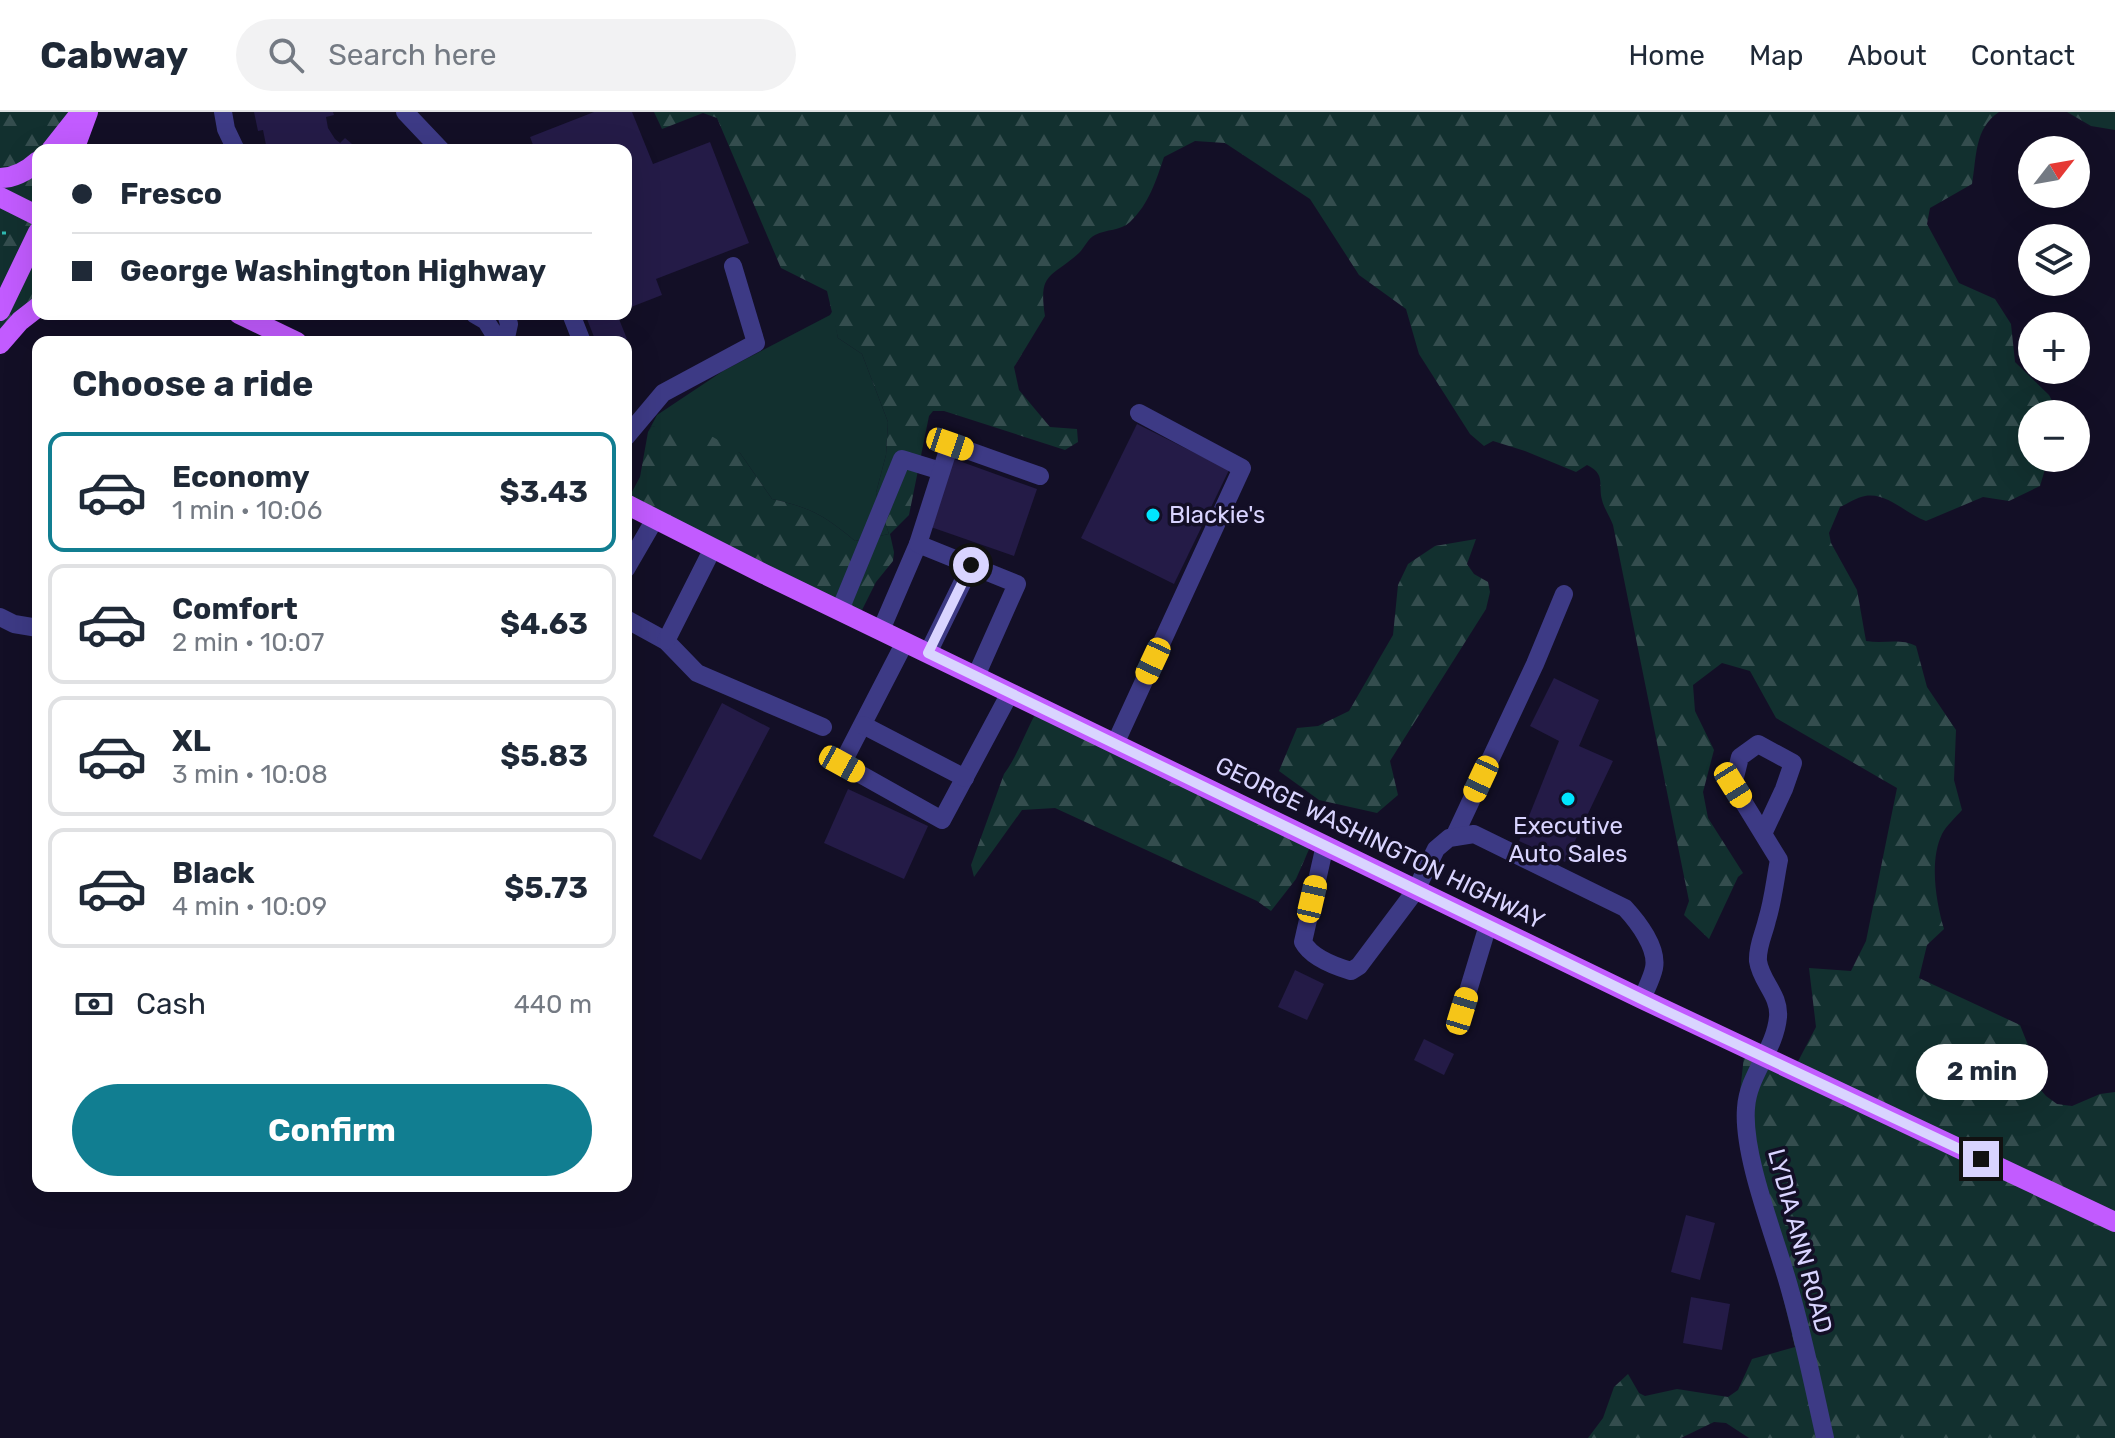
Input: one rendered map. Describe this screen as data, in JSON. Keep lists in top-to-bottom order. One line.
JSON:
{"streets":{"main road":["GEORGE WASHINGTON HIGHWAY"],"street":["LYDIA ANN ROAD"]},"crossings":[["GEORGE WASHINGTON HIGHWAY","LYDIA ANN ROAD"]],"places":["Blackie's","Executive Auto Sales"],"north":"top right","page":{"header":"Cabway","search":"Search here","nav":["Home","Map","About","Contact"],"map_buttons":["+","−"],"banner":["Fresco","George Washington Highway"],"heading":"Choose a ride","list":[{"name":"Economy","note":"1 min · 10:06","value":"$3.43"},{"name":"Comfort","note":"2 min · 10:07","value":"$4.63"},{"name":"XL","note":"3 min · 10:08","value":"$5.83"},{"name":"Black","note":"4 min · 10:09","value":"$5.73"}],"pay":["Cash","440 m"],"bubble":"2 min","buttons":"Confirm"}}
